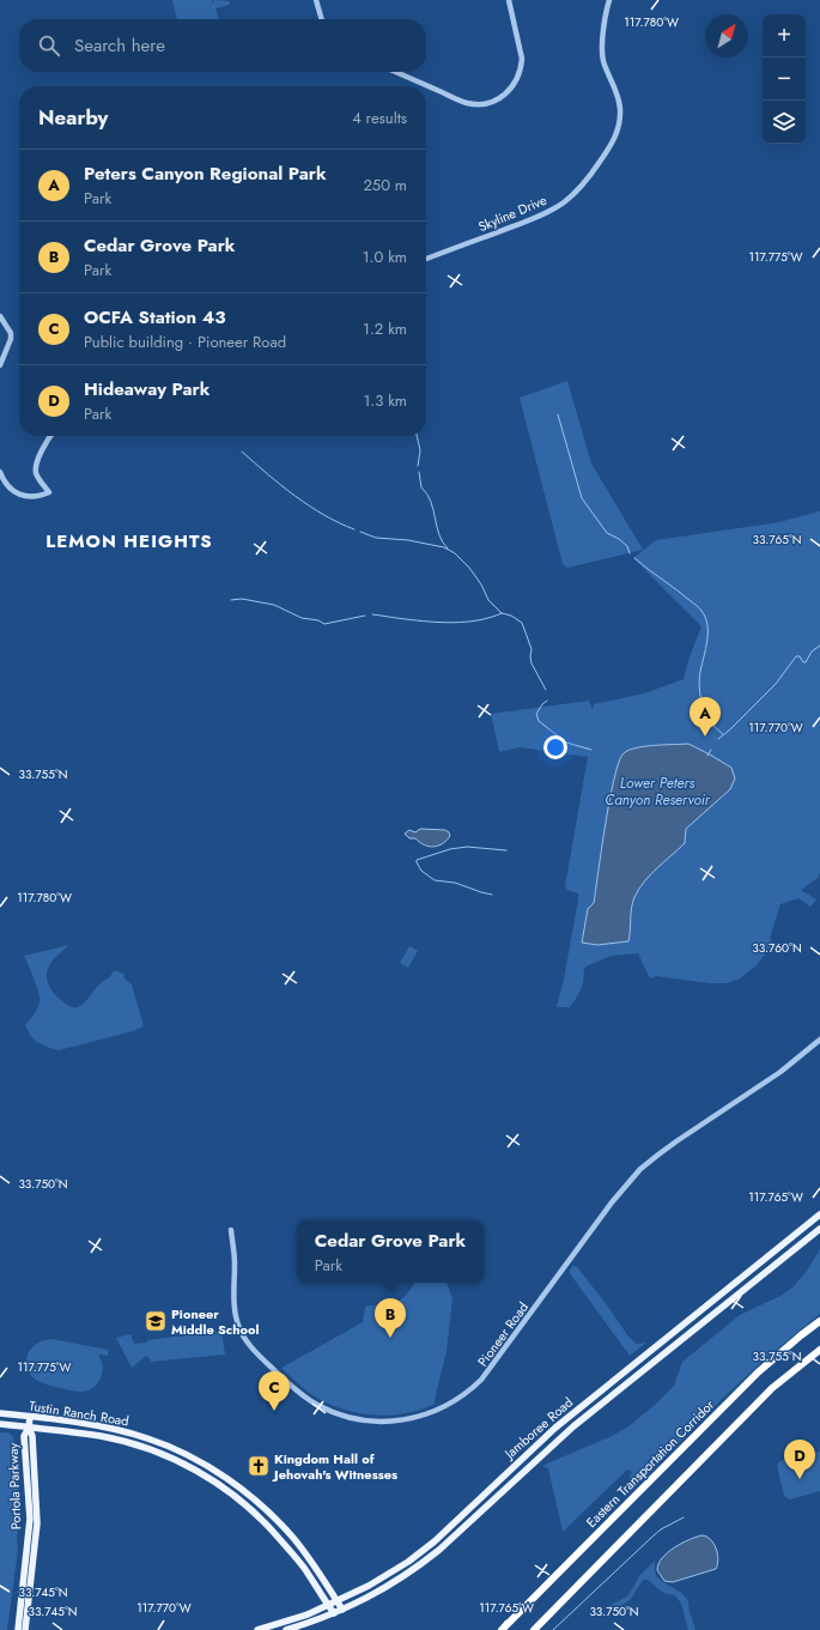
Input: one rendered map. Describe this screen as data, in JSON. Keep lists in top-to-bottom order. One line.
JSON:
{"streets":{"highway":["Eastern Transportation Corridor"],"main road":["Tustin Ranch Road","Jamboree Road","Portola Parkway"],"street":["Skyline Drive","Pioneer Road"]},"crossings":[["Tustin Ranch Road","Jamboree Road"],["Tustin Ranch Road","Portola Parkway"]],"districts":["LEMON HEIGHTS"],"water":["Lower Peters Canyon Reservoir"],"places":{"school or university":["Pioneer Middle School"],"church":["Kingdom Hall of Jehovah's Witnesses"]},"north":"top right","page":{"map_buttons":["+","−"],"search":"Search here","heading":["Nearby","4 results"],"list":[{"mark":"A","name":"Peters Canyon Regional Park","note":"Park","value":"250 m"},{"mark":"B","name":"Cedar Grove Park","note":"Park","value":"1.0 km"},{"mark":"C","name":"OCFA Station 43","note":"Public building · Pioneer Road","value":"1.2 km"},{"mark":"D","name":"Hideaway Park","note":"Park","value":"1.3 km"}],"pins":["A","B","C","D"],"popup":["Cedar Grove Park","Park"]},"coordinates":["117.780°W","117.775°W","33.765°N","117.770°W","33.755°N","33.760°N","33.750°N","117.765°W","33.745°N"]}
